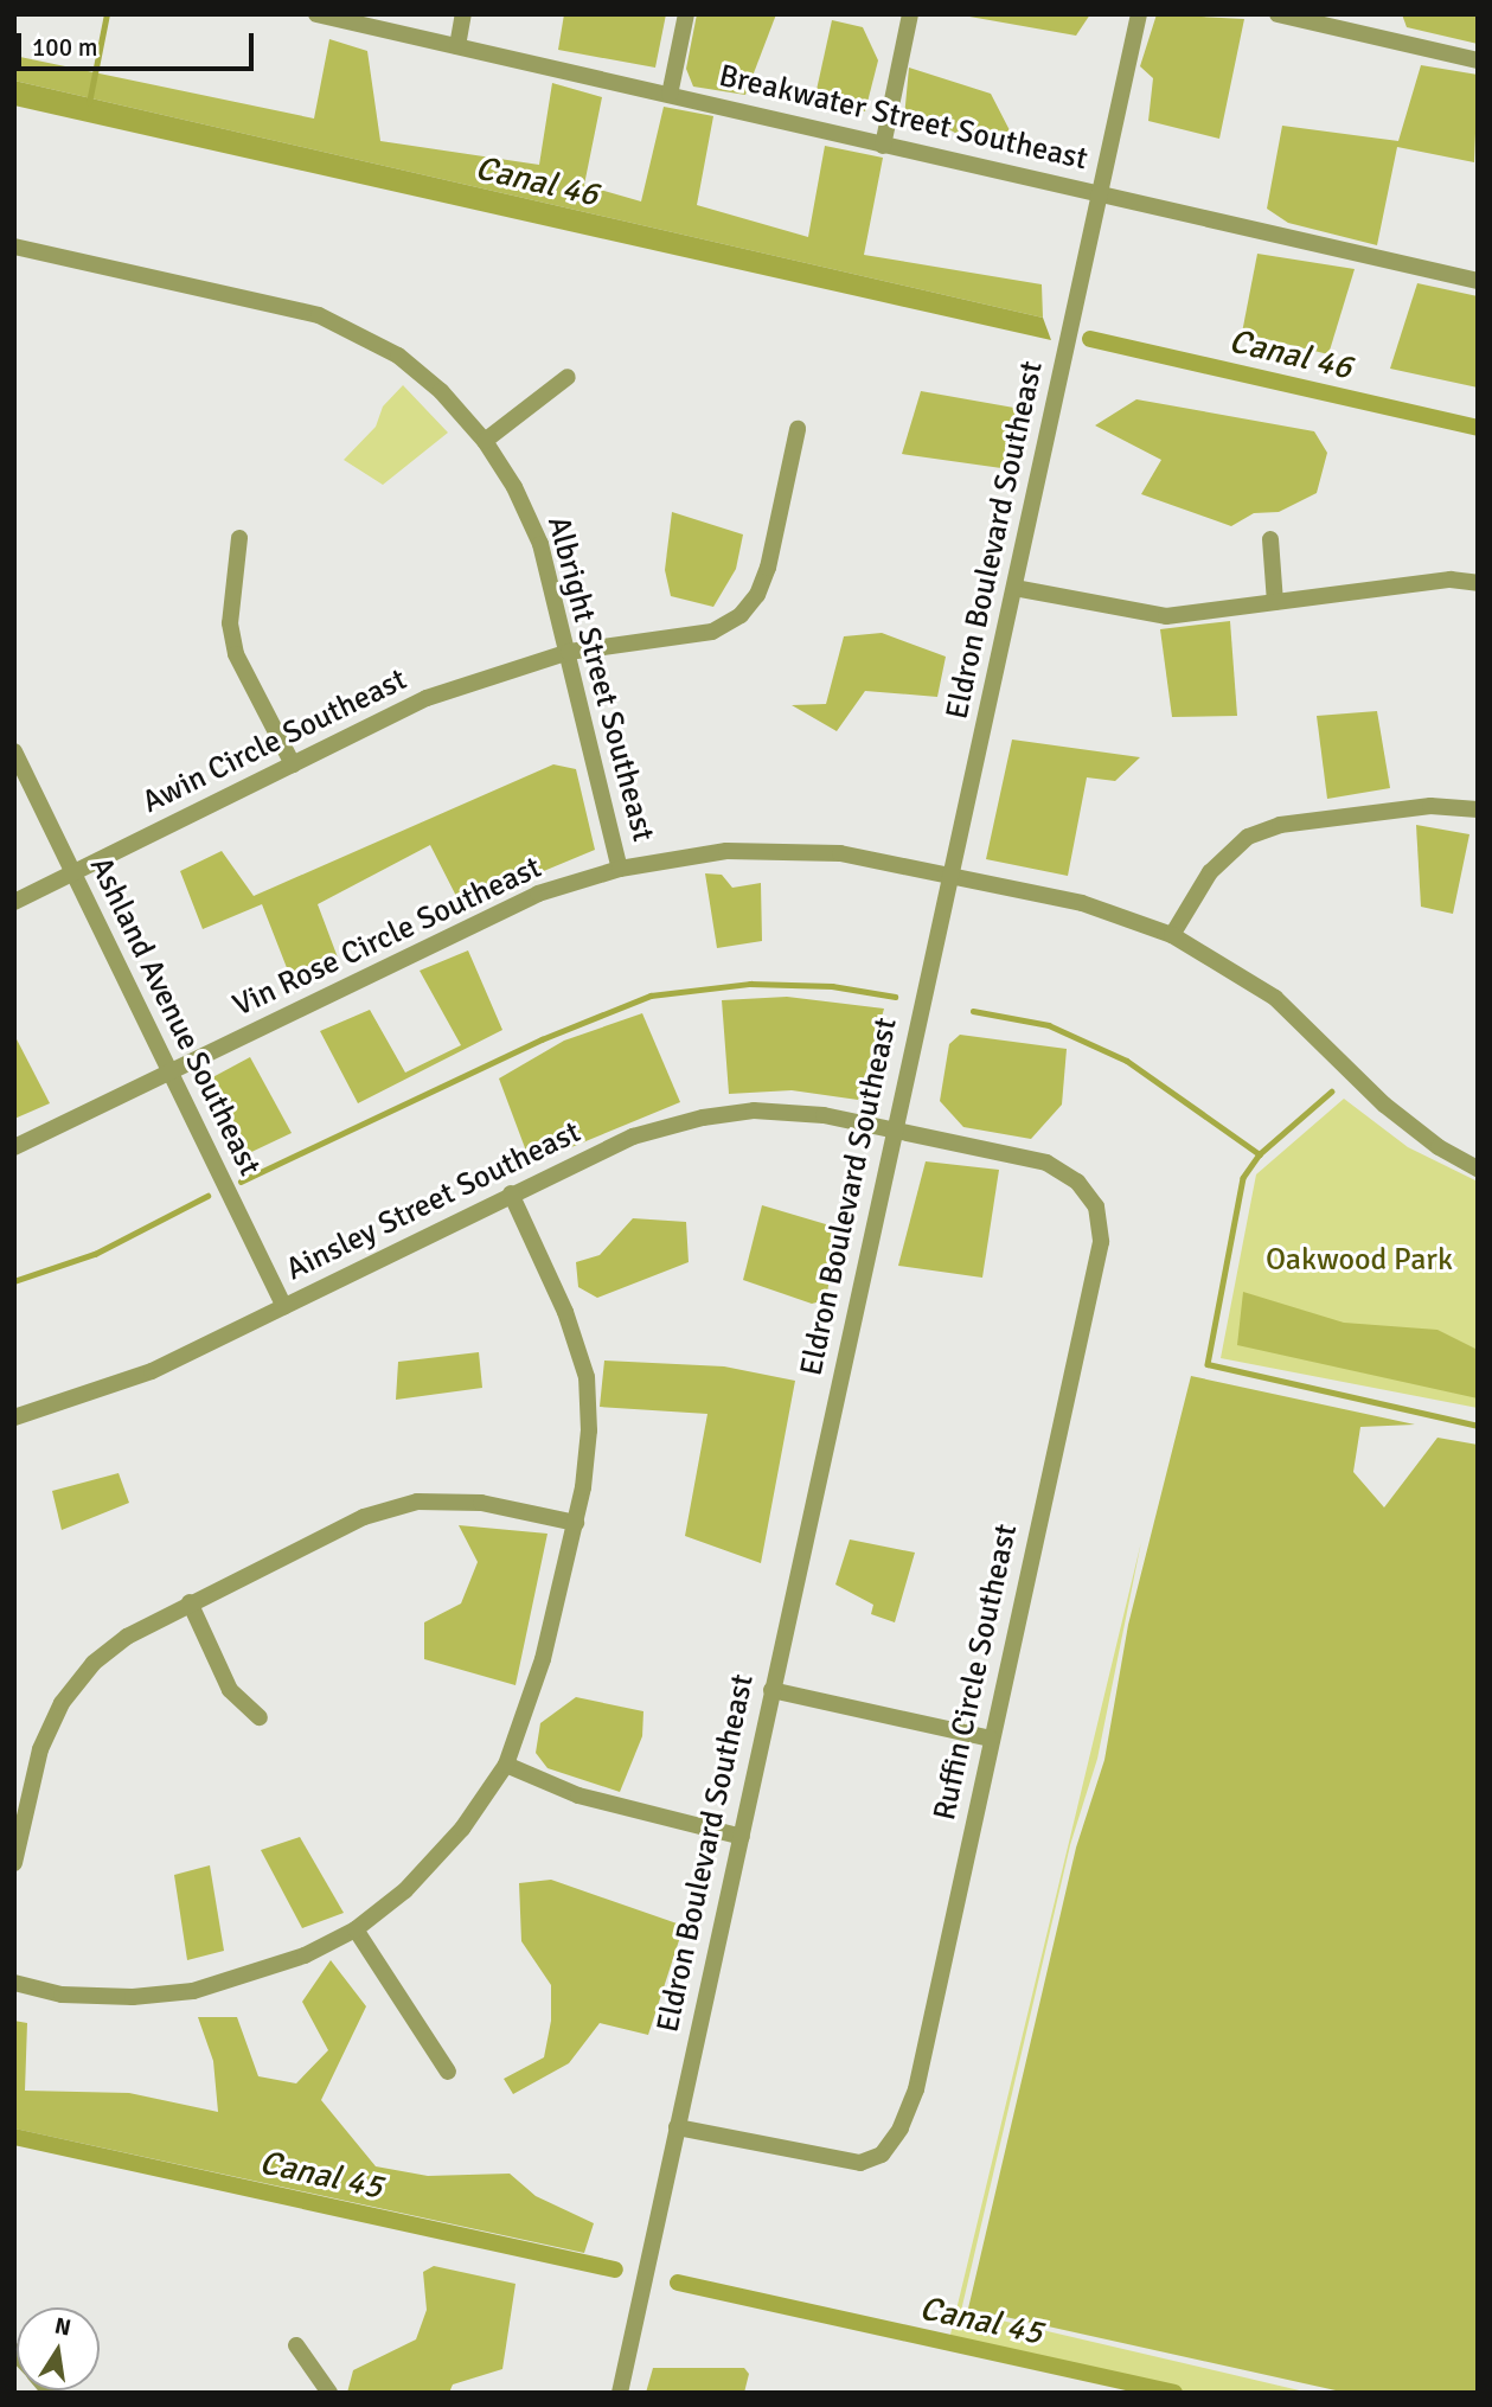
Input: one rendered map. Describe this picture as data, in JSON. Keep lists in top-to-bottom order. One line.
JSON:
{"streets":{"street":["Breakwater Street Southeast","Eldron Boulevard Southeast","Albright Street Southeast","Awin Circle Southeast","Vin Rose Circle Southeast","Ashland Avenue Southeast","Ainsley Street Southeast","Ruffin Circle Southeast"]},"crossings":[["Breakwater Street Southeast","Eldron Boulevard Southeast"],["Eldron Boulevard Southeast","Vin Rose Circle Southeast"],["Eldron Boulevard Southeast","Ainsley Street Southeast"],["Eldron Boulevard Southeast","Ruffin Circle Southeast"],["Albright Street Southeast","Awin Circle Southeast"],["Albright Street Southeast","Vin Rose Circle Southeast"],["Awin Circle Southeast","Ashland Avenue Southeast"],["Vin Rose Circle Southeast","Ashland Avenue Southeast"],["Ashland Avenue Southeast","Ainsley Street Southeast"],["Ainsley Street Southeast","Ruffin Circle Southeast"]],"water":["Canal 46","Canal 45"],"parks":["Oakwood Park"],"scale_bar":"100 m","north":"top"}
